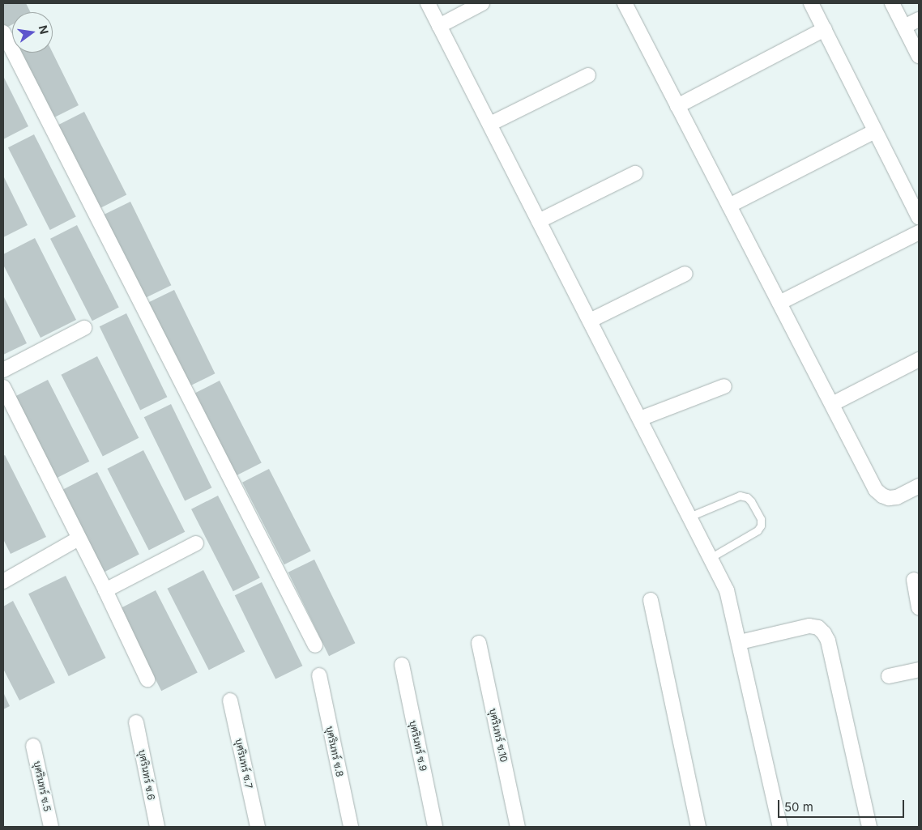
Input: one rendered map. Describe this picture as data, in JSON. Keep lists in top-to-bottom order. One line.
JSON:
{"streets":{"street":["บุศรินทร์ ซ.10","บุศรินทร์ ซ.9","บุศรินทร์ ซ.8","บุศรินทร์ ซ.7","บุศรินทร์ ซ.6","บุศรินทร์ ซ.5"]},"scale_bar":"50 m","north":"right"}
